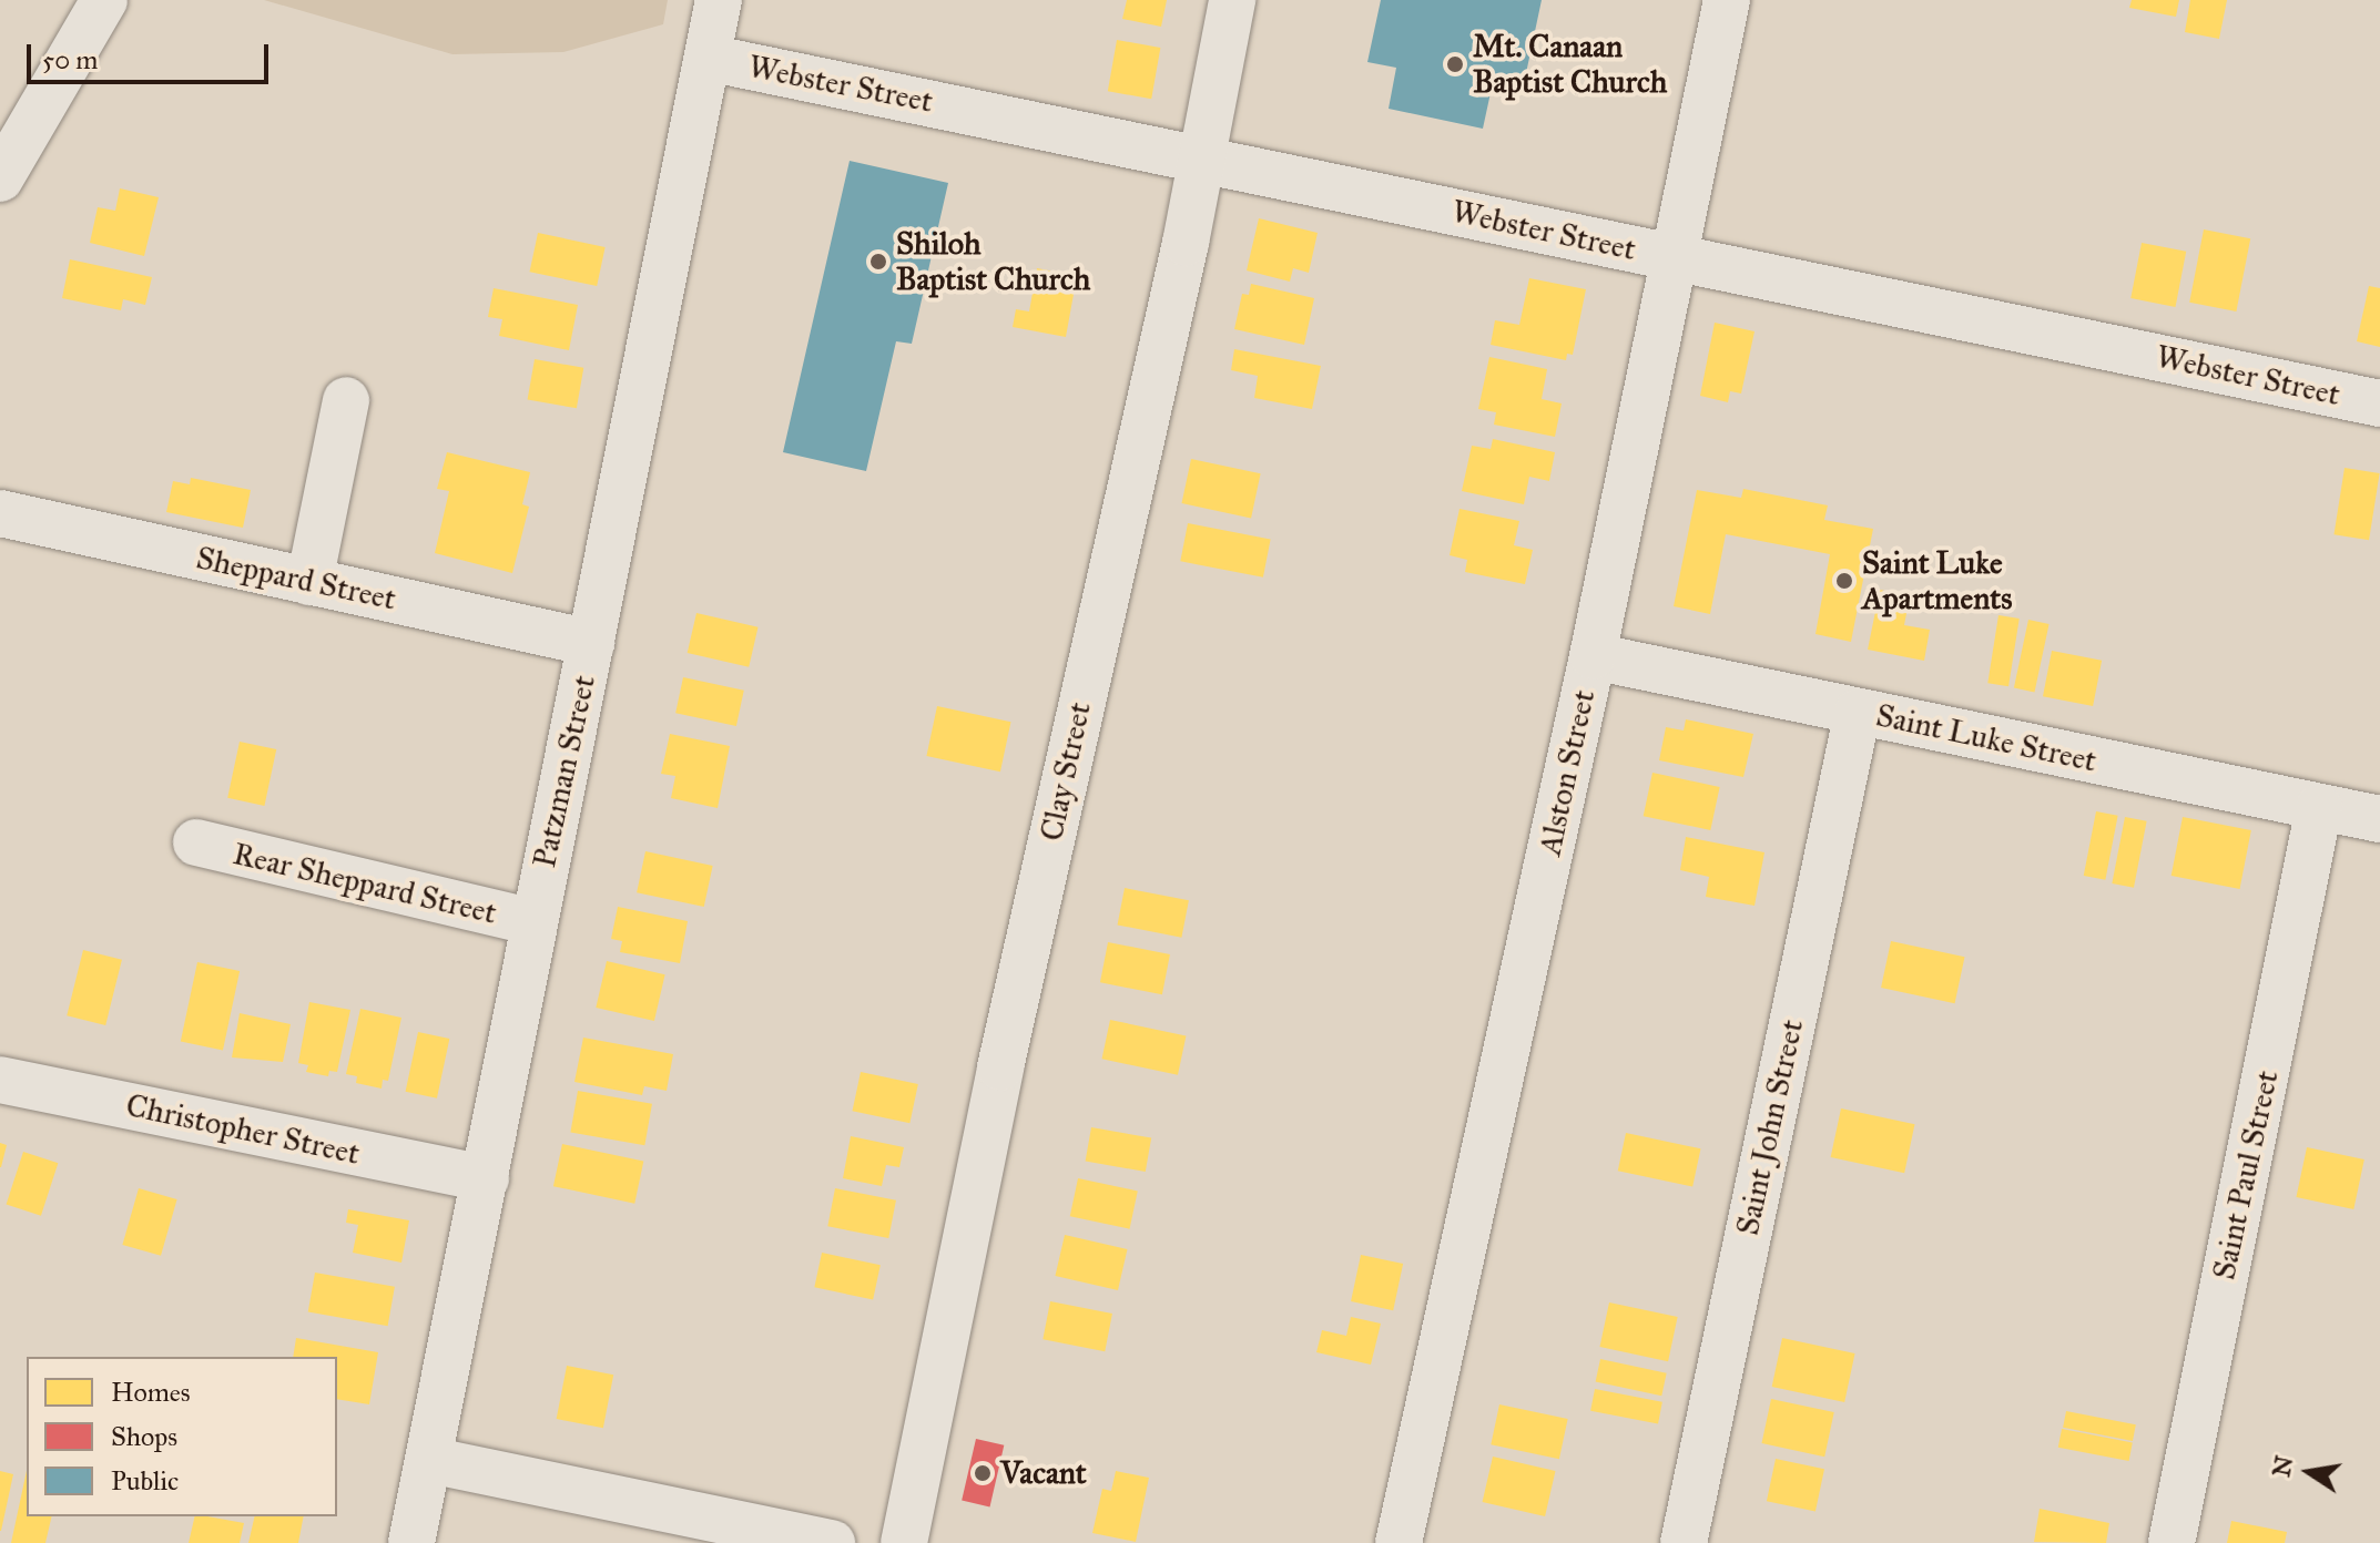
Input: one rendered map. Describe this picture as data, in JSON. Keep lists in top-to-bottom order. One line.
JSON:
{"streets":{"street":["Webster Street","Sheppard Street","Saint Luke Street","Patzman Street","Clay Street","Alston Street","Rear Sheppard Street","Saint John Street","Christopher Street","Saint Paul Street"]},"crossings":[["Webster Street","Patzman Street"],["Webster Street","Clay Street"],["Webster Street","Alston Street"],["Sheppard Street","Patzman Street"],["Saint Luke Street","Alston Street"],["Saint Luke Street","Saint John Street"],["Saint Luke Street","Saint Paul Street"],["Patzman Street","Rear Sheppard Street"],["Patzman Street","Christopher Street"]],"places":["Mt. Canaan Baptist Church","Shiloh Baptist Church","Saint Luke Apartments","Vacant"],"legend":["Homes","Shops","Public"],"scale_bar":"50 m","north":"left"}
